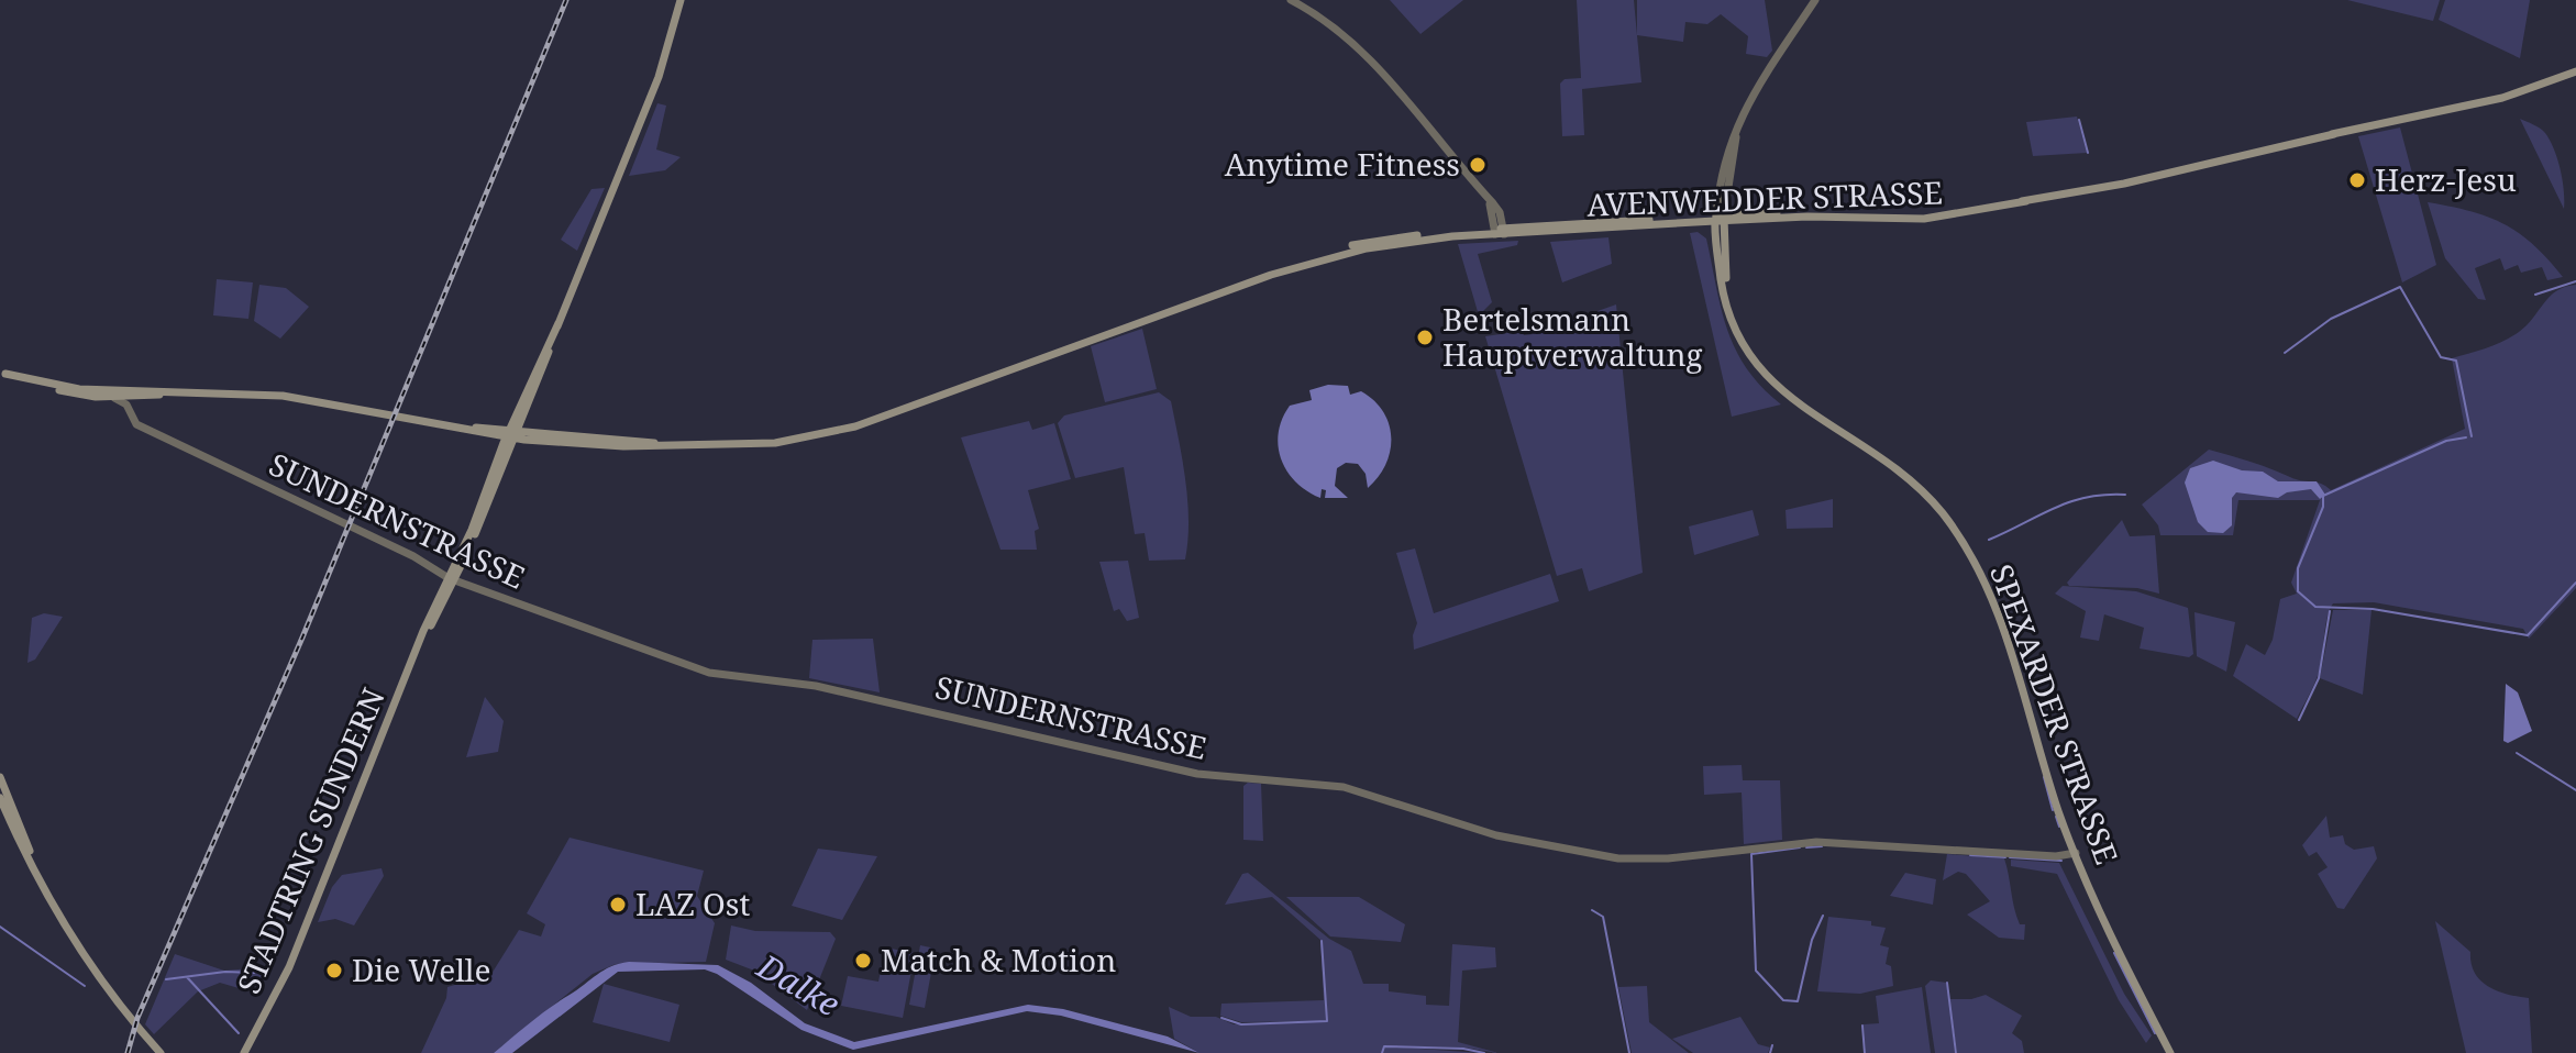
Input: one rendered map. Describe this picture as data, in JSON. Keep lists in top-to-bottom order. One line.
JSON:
{"streets":{"main road":["AVENWEDDER STRASSE","SPEXARDER STRASSE","STADTRING SUNDERN"],"street":["SUNDERNSTRASSE"]},"crossings":[["AVENWEDDER STRASSE","SPEXARDER STRASSE"],["SUNDERNSTRASSE","SPEXARDER STRASSE"],["SUNDERNSTRASSE","STADTRING SUNDERN"]],"water":["Dalke"],"places":["Anytime Fitness","Herz-Jesu","Bertelsmann Hauptverwaltung","LAZ Ost","Match & Motion","Die Welle"]}
